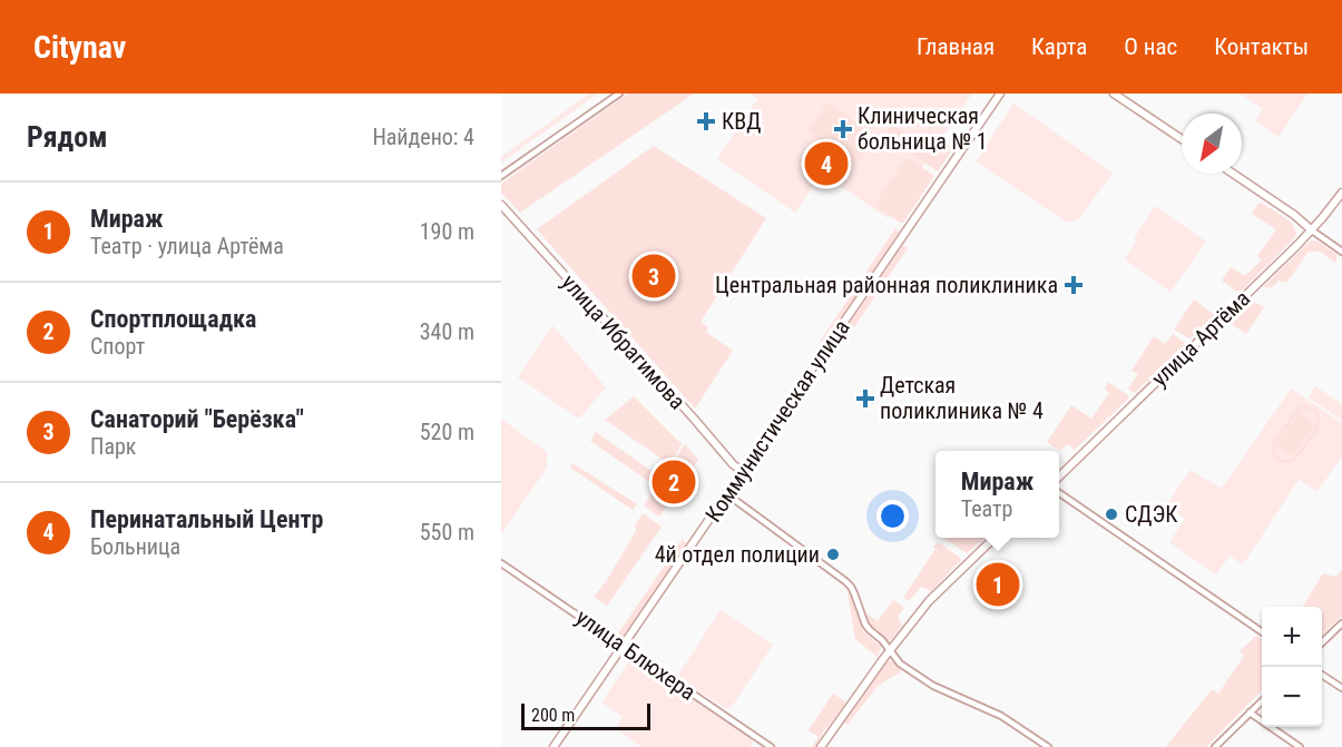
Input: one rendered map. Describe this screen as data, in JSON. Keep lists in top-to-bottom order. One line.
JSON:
{"streets":{"main road":["улица Артёма","улица Ибрагимова","Коммунистическая улица"],"street":["улица Блюхера"]},"crossings":[["улица Ибрагимова","Коммунистическая улица"],["Коммунистическая улица","улица Блюхера"]],"places":{"health":["КВД","Клиническая больница № 1","Центральная районная поликлиника","Детская поликлиника № 4"],"other":["СДЭК","4й отдел полиции"]},"scale_bar":"200 m","north":"bottom left","page":{"header":"Citynav","nav":["Главная","Карта","О нас","Контакты"],"heading":["Рядом","Найдено: 4"],"pins":["4","3","2","1"],"list":[{"mark":"1","name":"Мираж","note":"Театр · улица Артёма","value":"190 m"},{"mark":"2","name":"Спортплощадка","note":"Спорт","value":"340 m"},{"mark":"3","name":"Санаторий \"Берёзка\"","note":"Парк","value":"520 m"},{"mark":"4","name":"Перинатальный Центр","note":"Больница","value":"550 m"}],"popup":["Мираж","Театр"],"map_buttons":["+","−"],"scale":"200 m"}}
